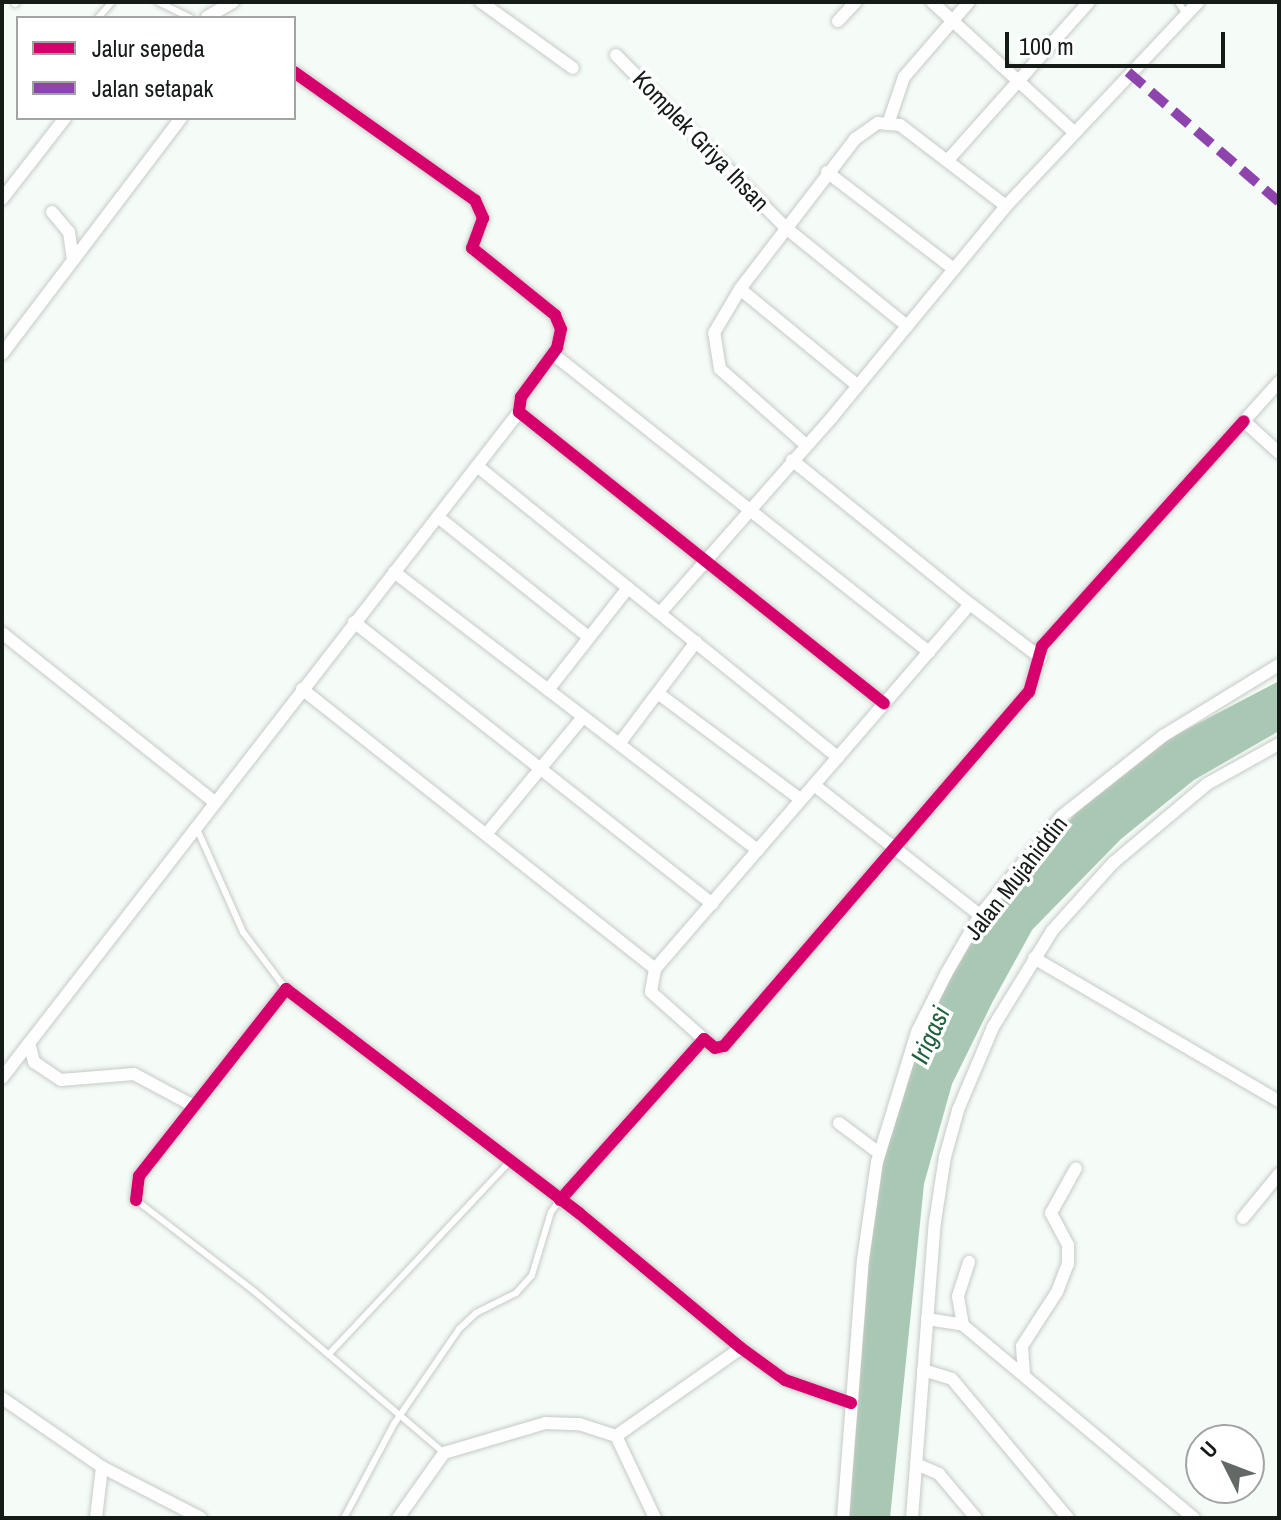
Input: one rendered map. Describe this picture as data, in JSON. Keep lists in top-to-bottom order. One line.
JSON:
{"streets":{"street":["Komplek Griya Ihsan","Jalan Mujahiddin"]},"water":["Irigasi"],"legend":["Jalur sepeda","Jalan setapak"],"scale_bar":"100 m","north":"top left"}
